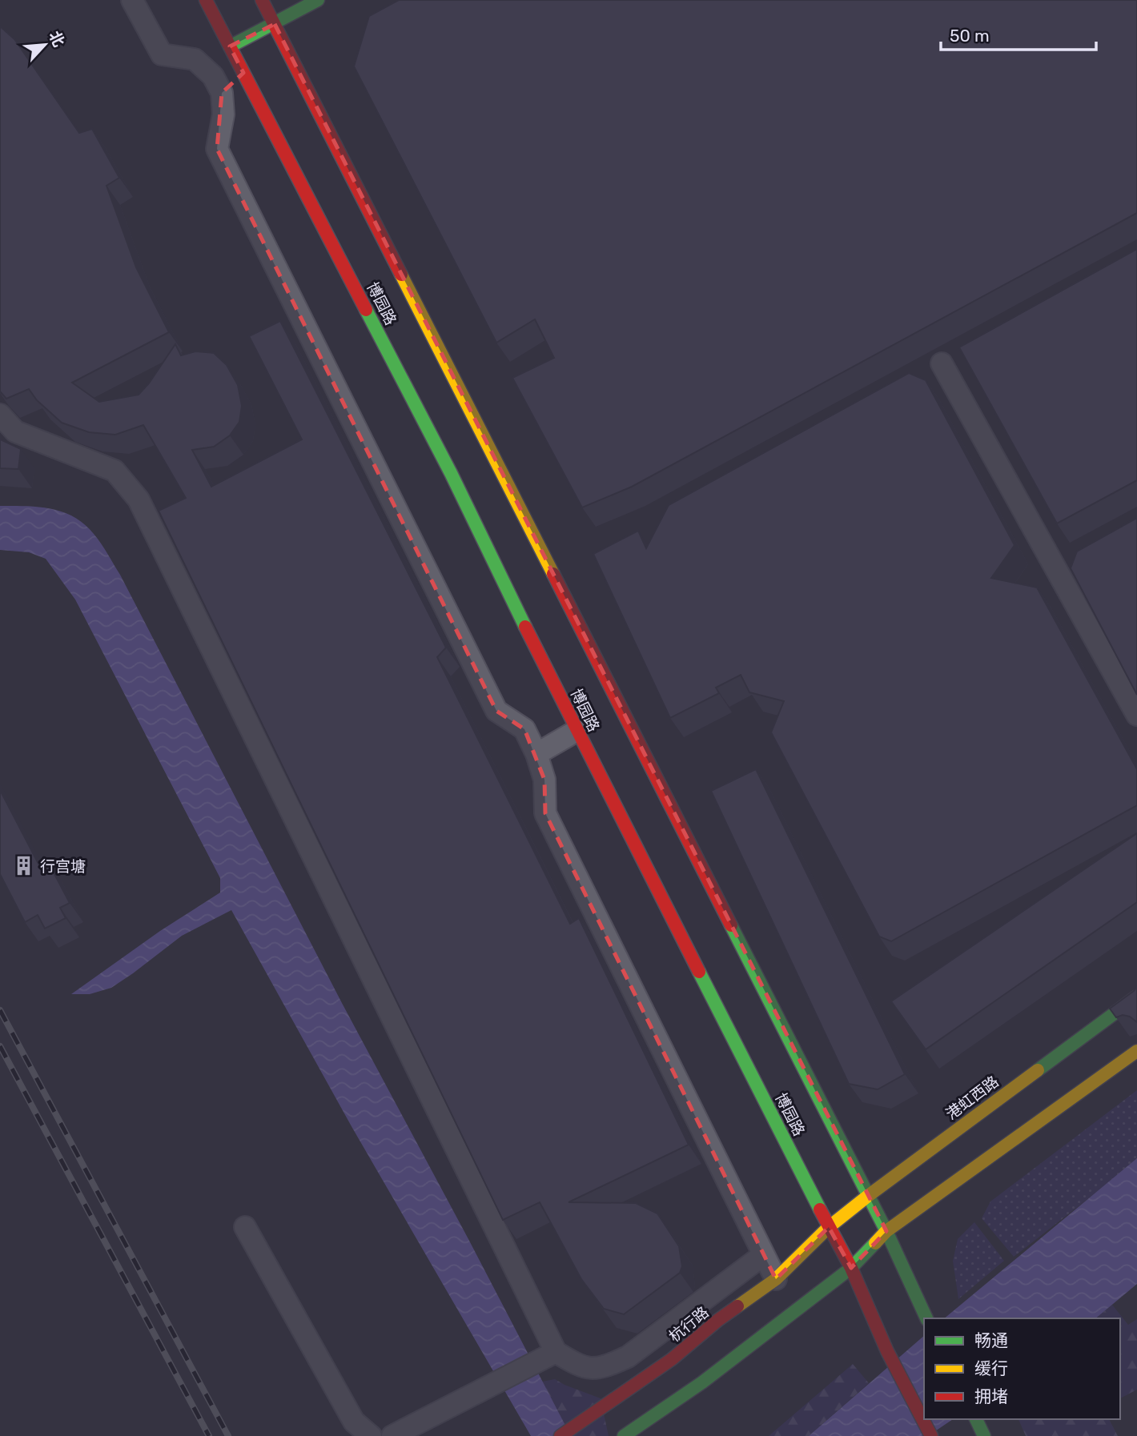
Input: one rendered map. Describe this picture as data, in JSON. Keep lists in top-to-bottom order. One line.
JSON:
{"streets":{"main road":["博园路","港虹西路","杭行路"]},"crossings":[["博园路","港虹西路"],["博园路","杭行路"],["港虹西路","杭行路"]],"places":{"building":["行宫塘"]},"legend":["畅通","缓行","拥堵"],"scale_bar":"50 m","north":"top right"}
